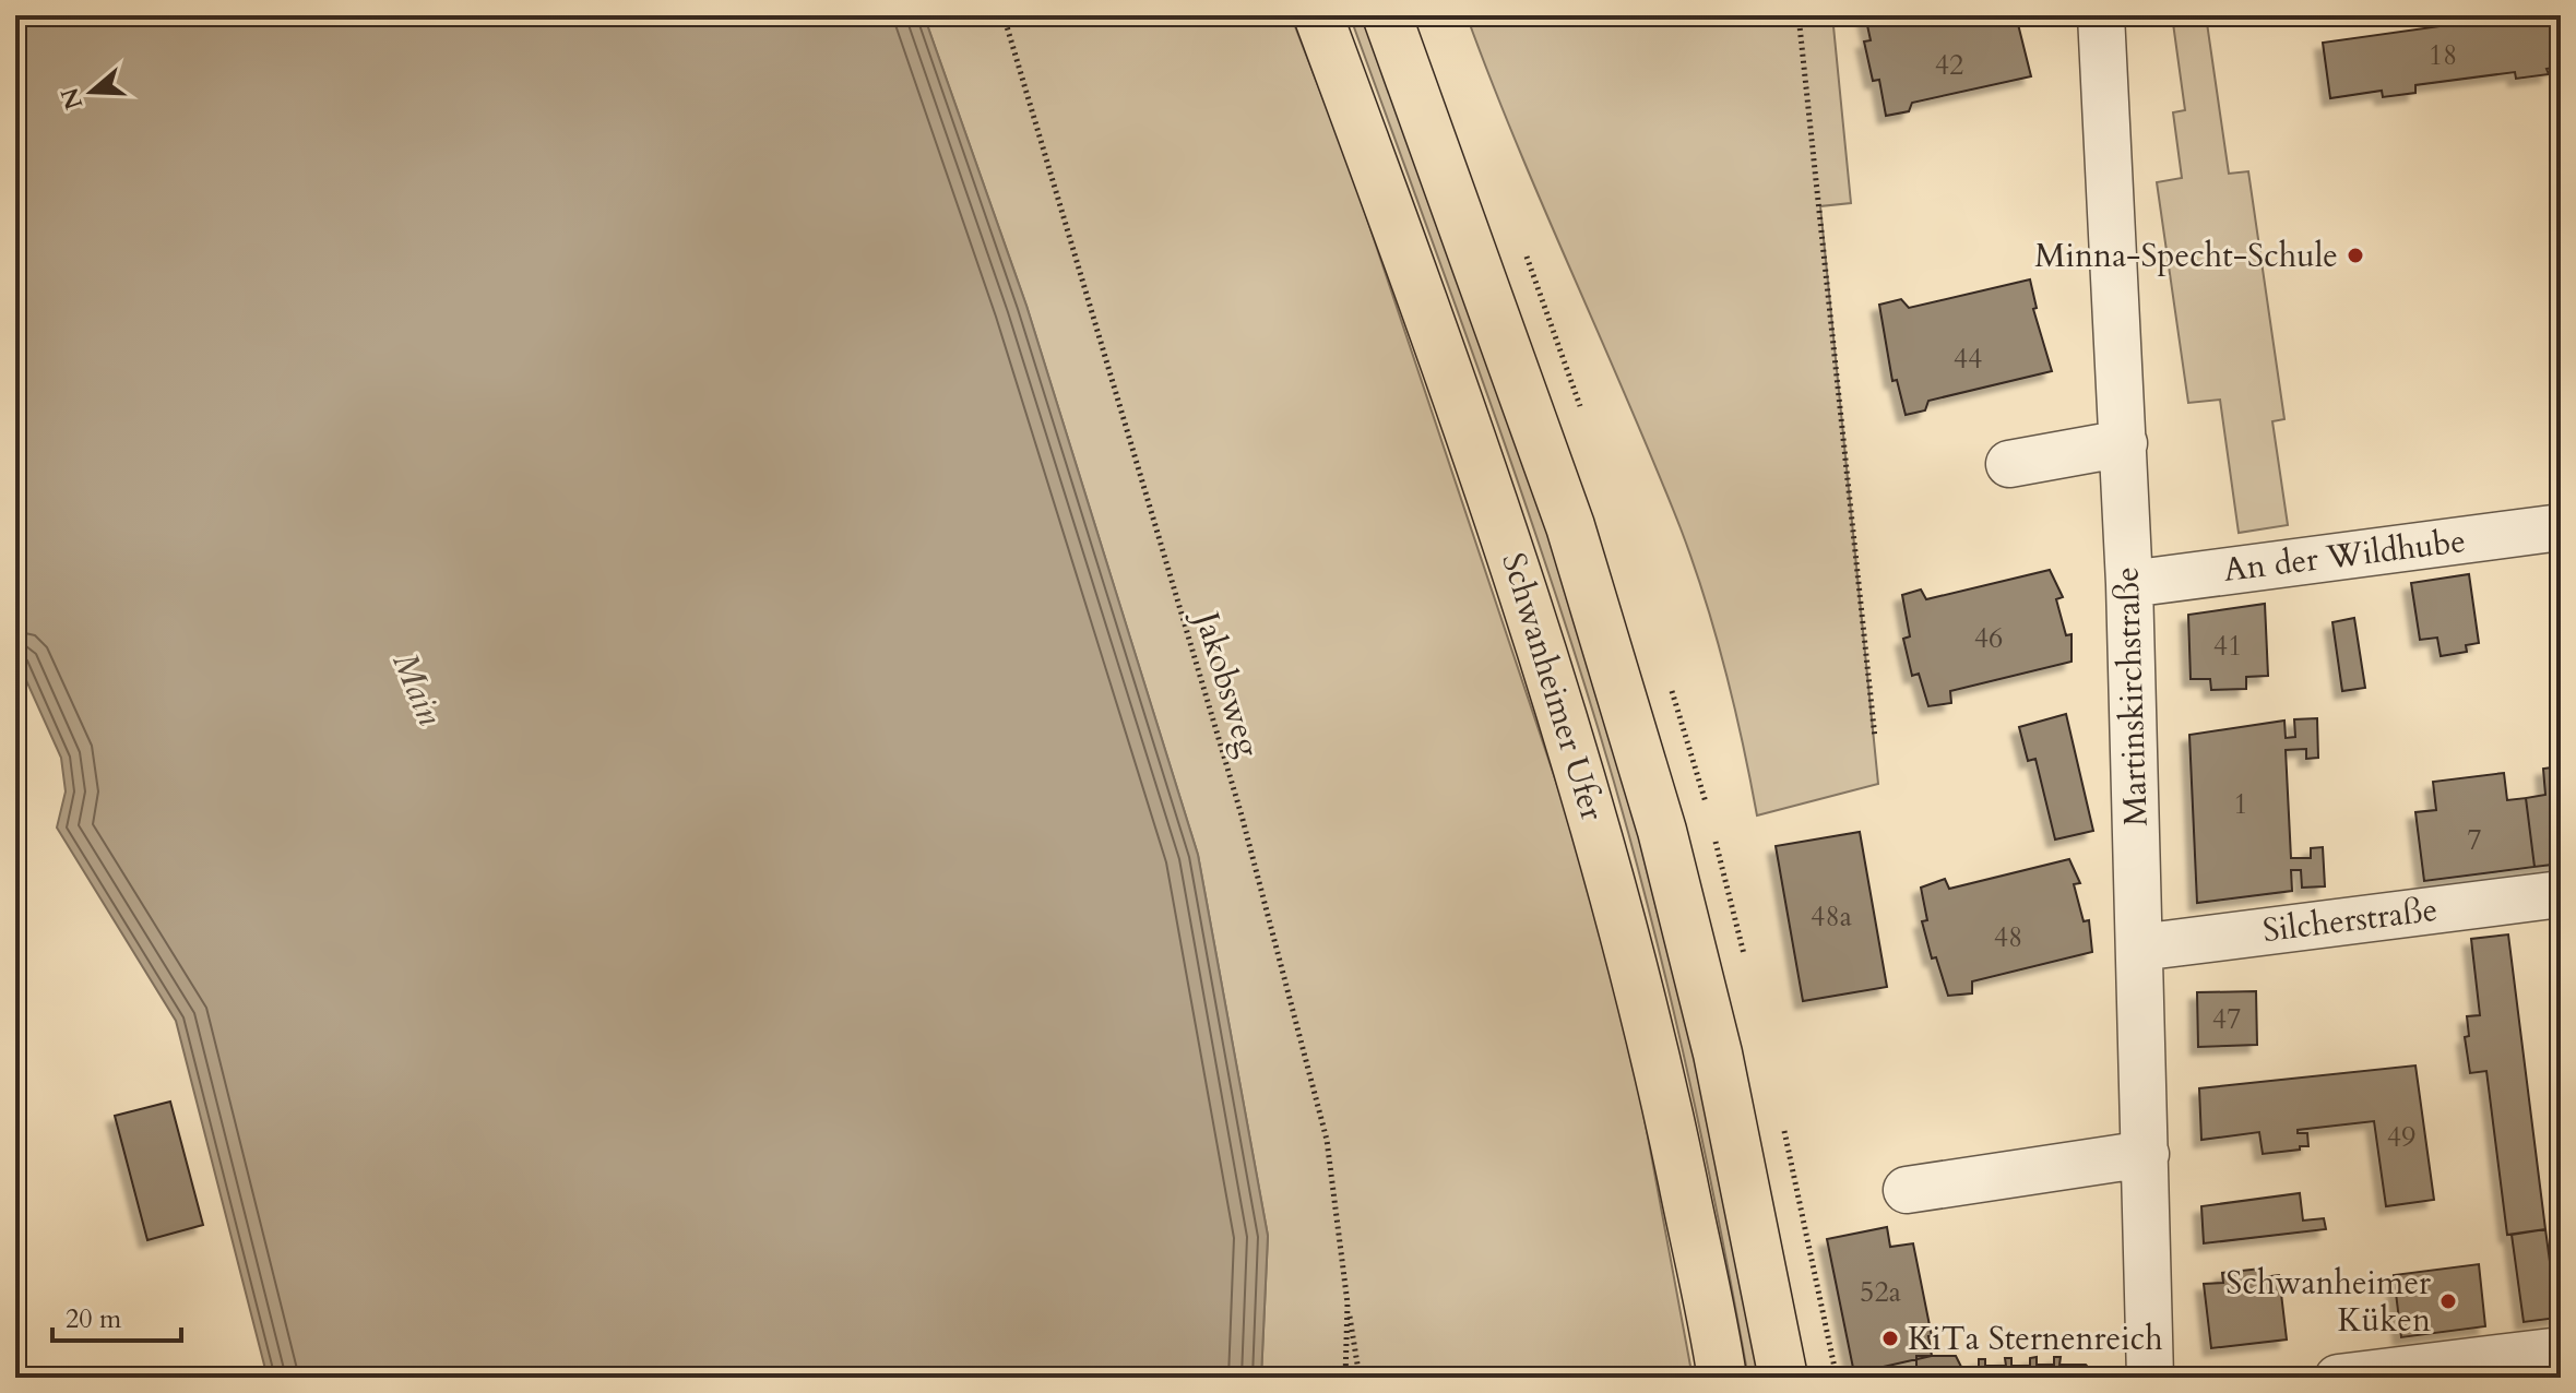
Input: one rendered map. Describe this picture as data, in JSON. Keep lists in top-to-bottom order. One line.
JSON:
{"streets":{"main road":["Schwanheimer Ufer"],"street":["An der Wildhube","Martinskirchstraße","Silcherstraße"],"path":["Jakobsweg"]},"crossings":[["An der Wildhube","Martinskirchstraße"],["Martinskirchstraße","Silcherstraße"]],"water":["Main"],"places":["Minna-Specht-Schule","Schwanheimer Küken","KiTa Sternenreich"],"house_numbers":["18","42","44","46","41","1","7","48a","48","47","49","52a"],"scale_bar":"20 m","north":"left"}
